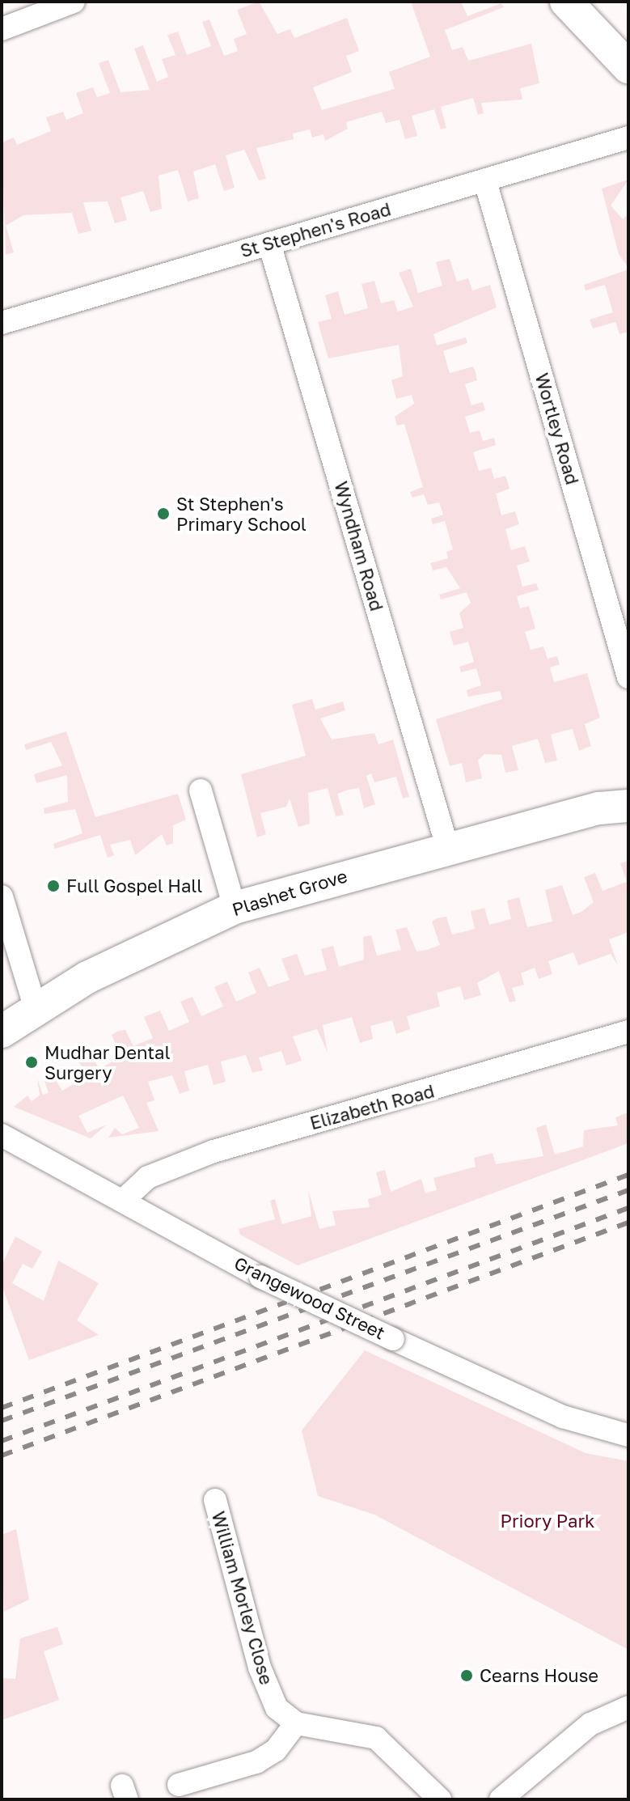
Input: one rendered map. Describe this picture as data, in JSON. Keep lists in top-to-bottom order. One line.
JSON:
{"streets":{"main road":["Plashet Grove"],"street":["St Stephen's Road","Wortley Road","Wyndham Road","Elizabeth Road","Grangewood Street","William Morley Close"]},"crossings":[["St Stephen's Road","Wortley Road"],["St Stephen's Road","Wyndham Road"],["Wyndham Road","Plashet Grove"],["Elizabeth Road","Grangewood Street"]],"parks":["Priory Park"],"places":["St Stephen's Primary School","Full Gospel Hall","Mudhar Dental Surgery","Cearns House"]}
